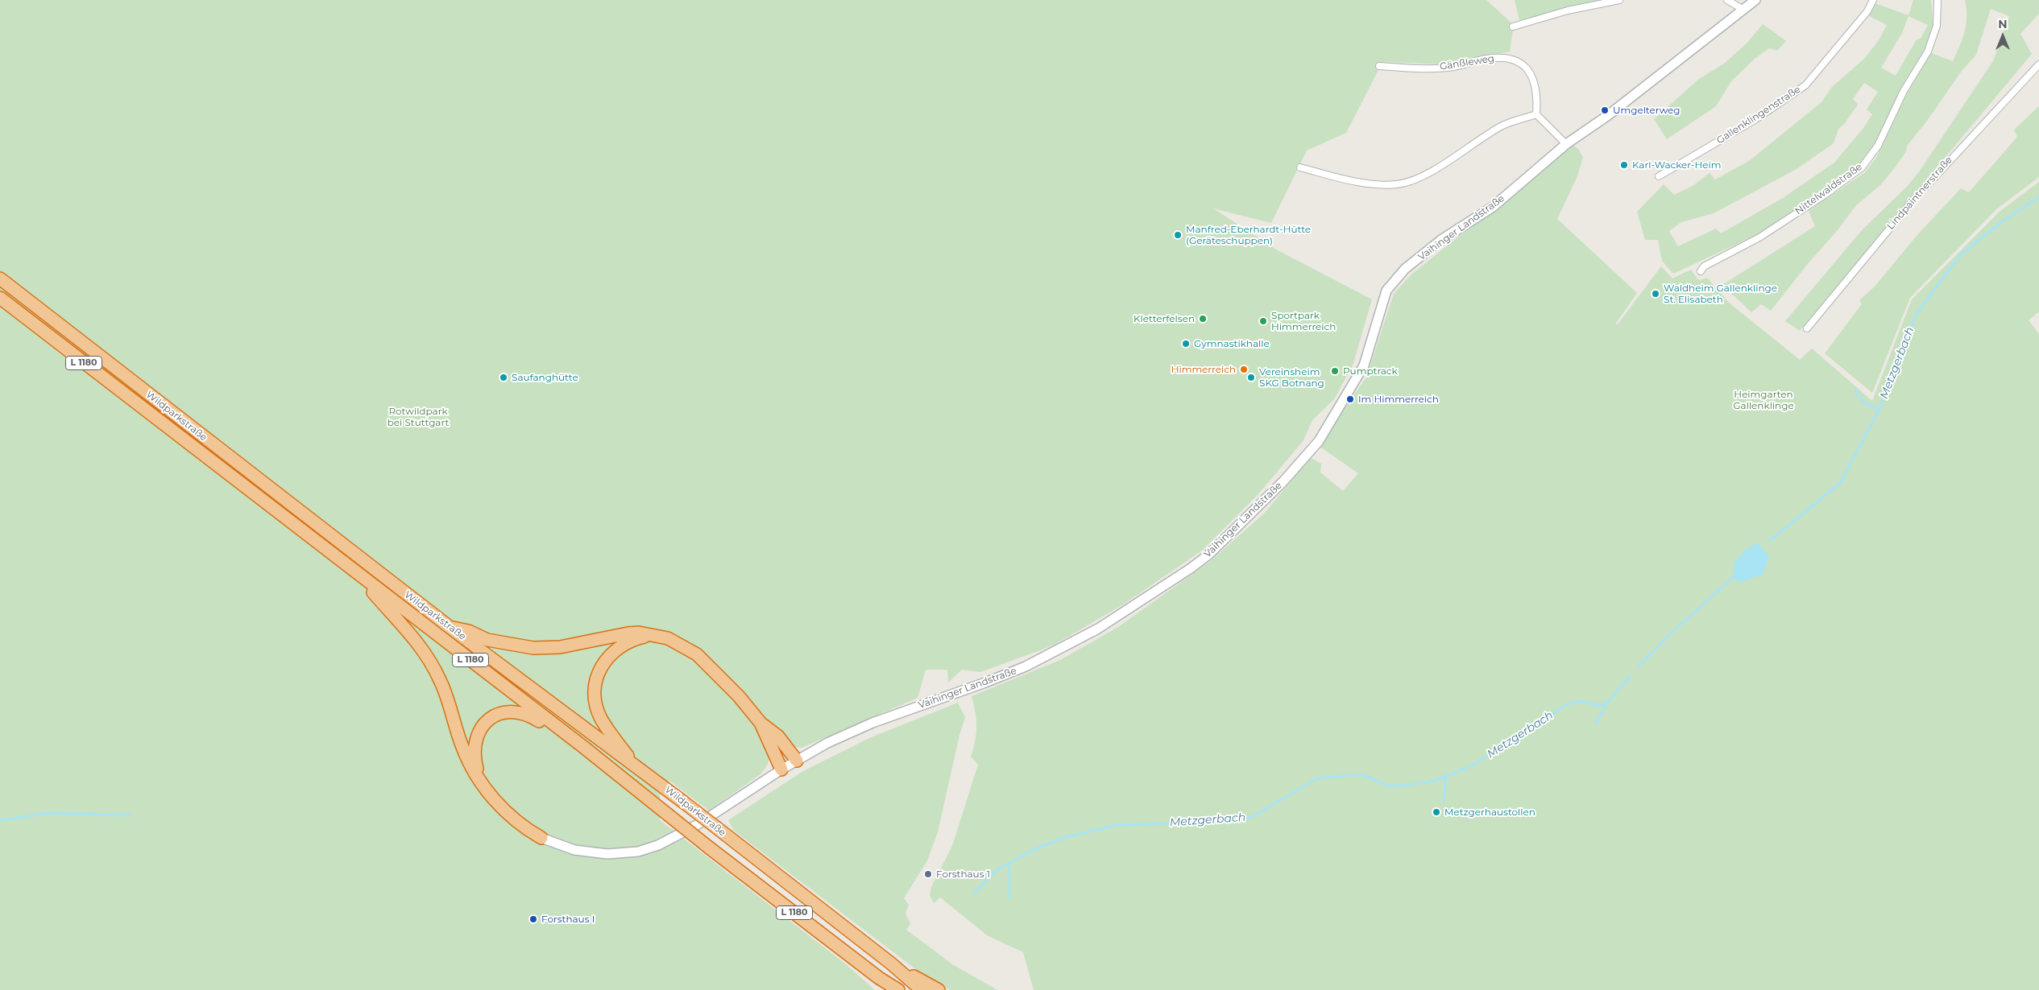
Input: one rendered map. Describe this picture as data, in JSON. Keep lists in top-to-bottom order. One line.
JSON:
{"streets":{"highway":["L 1180","Wildparkstraße"],"street":["Gänßleweg","Gallenklingenstraße","Nittelwaldstraße","Lindpaintnerstraße","Vaihinger Landstraße"]},"crossings":[["Vaihinger Landstraße","L 1180"],["L 1180","Wildparkstraße"]],"water":["Metzgerbach"],"parks":["Heimgarten Gallenklinge","Rotwildpark bei Stuttgart"],"places":["Umgelterweg","Karl-Wacker-Heim","Manfred-Eberhardt-Hütte (Geräteschuppen)","Waldheim Gallenklinge St. Elisabeth","Kletterfelsen","Sportpark Himmerreich","Gymnastikhalle","Himmerreich","Pumptrack","Saufanghütte","Vereinsheim SKG Botnang","Im Himmerreich","Metzgerhaustollen","Forsthaus 1","Forsthaus I"],"north":"top"}
